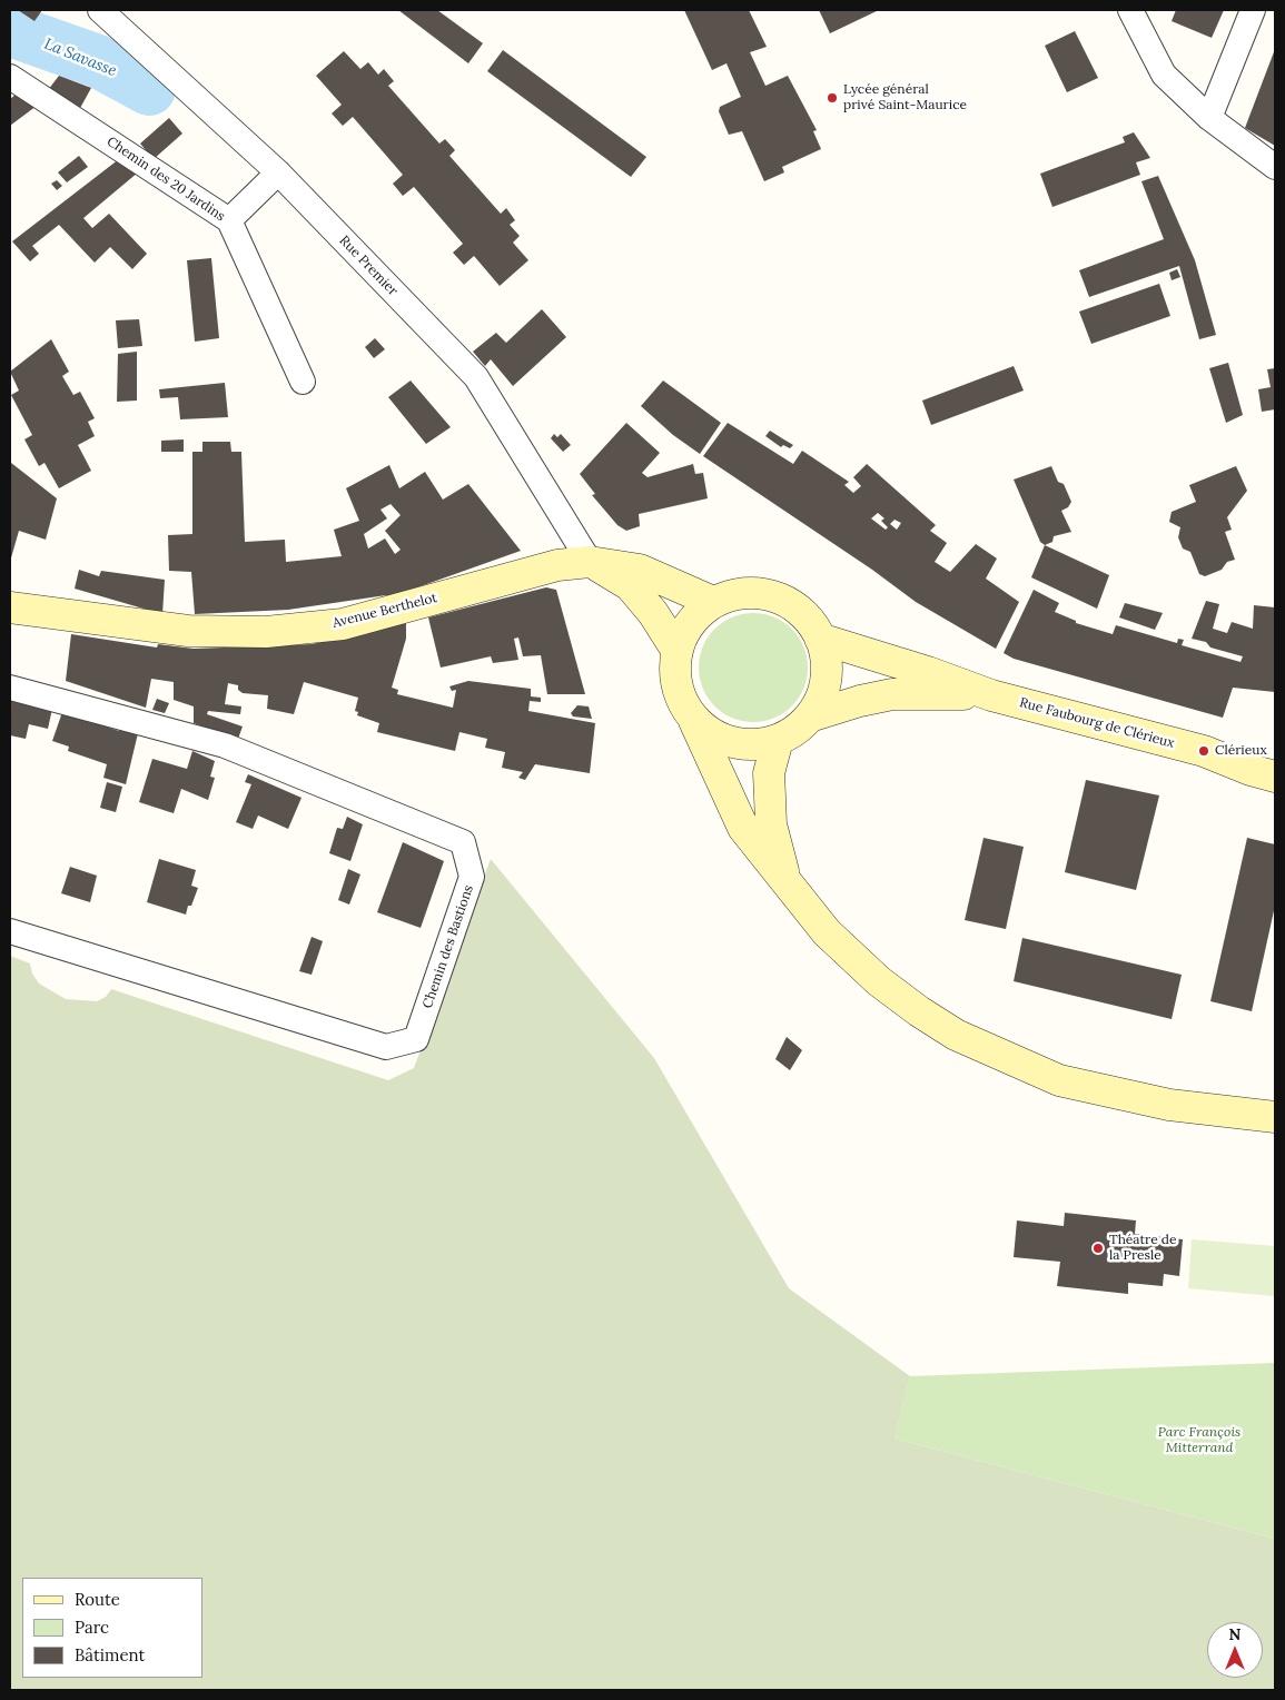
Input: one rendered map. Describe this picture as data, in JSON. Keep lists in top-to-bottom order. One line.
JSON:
{"streets":{"main road":["Avenue Berthelot","Rue Faubourg de Clérieux"],"street":["Chemin des 20 Jardins","Rue Premier","Chemin des Bastions"]},"crossings":[["Rue Premier","Avenue Berthelot"],["Avenue Berthelot","Rue Faubourg de Clérieux"]],"water":["La Savasse"],"parks":["Parc François Mitterrand"],"places":["Lycée général privé Saint-Maurice","Clérieux","Théatre de la Presle"],"legend":["Route","Parc","Bâtiment"],"north":"top"}
